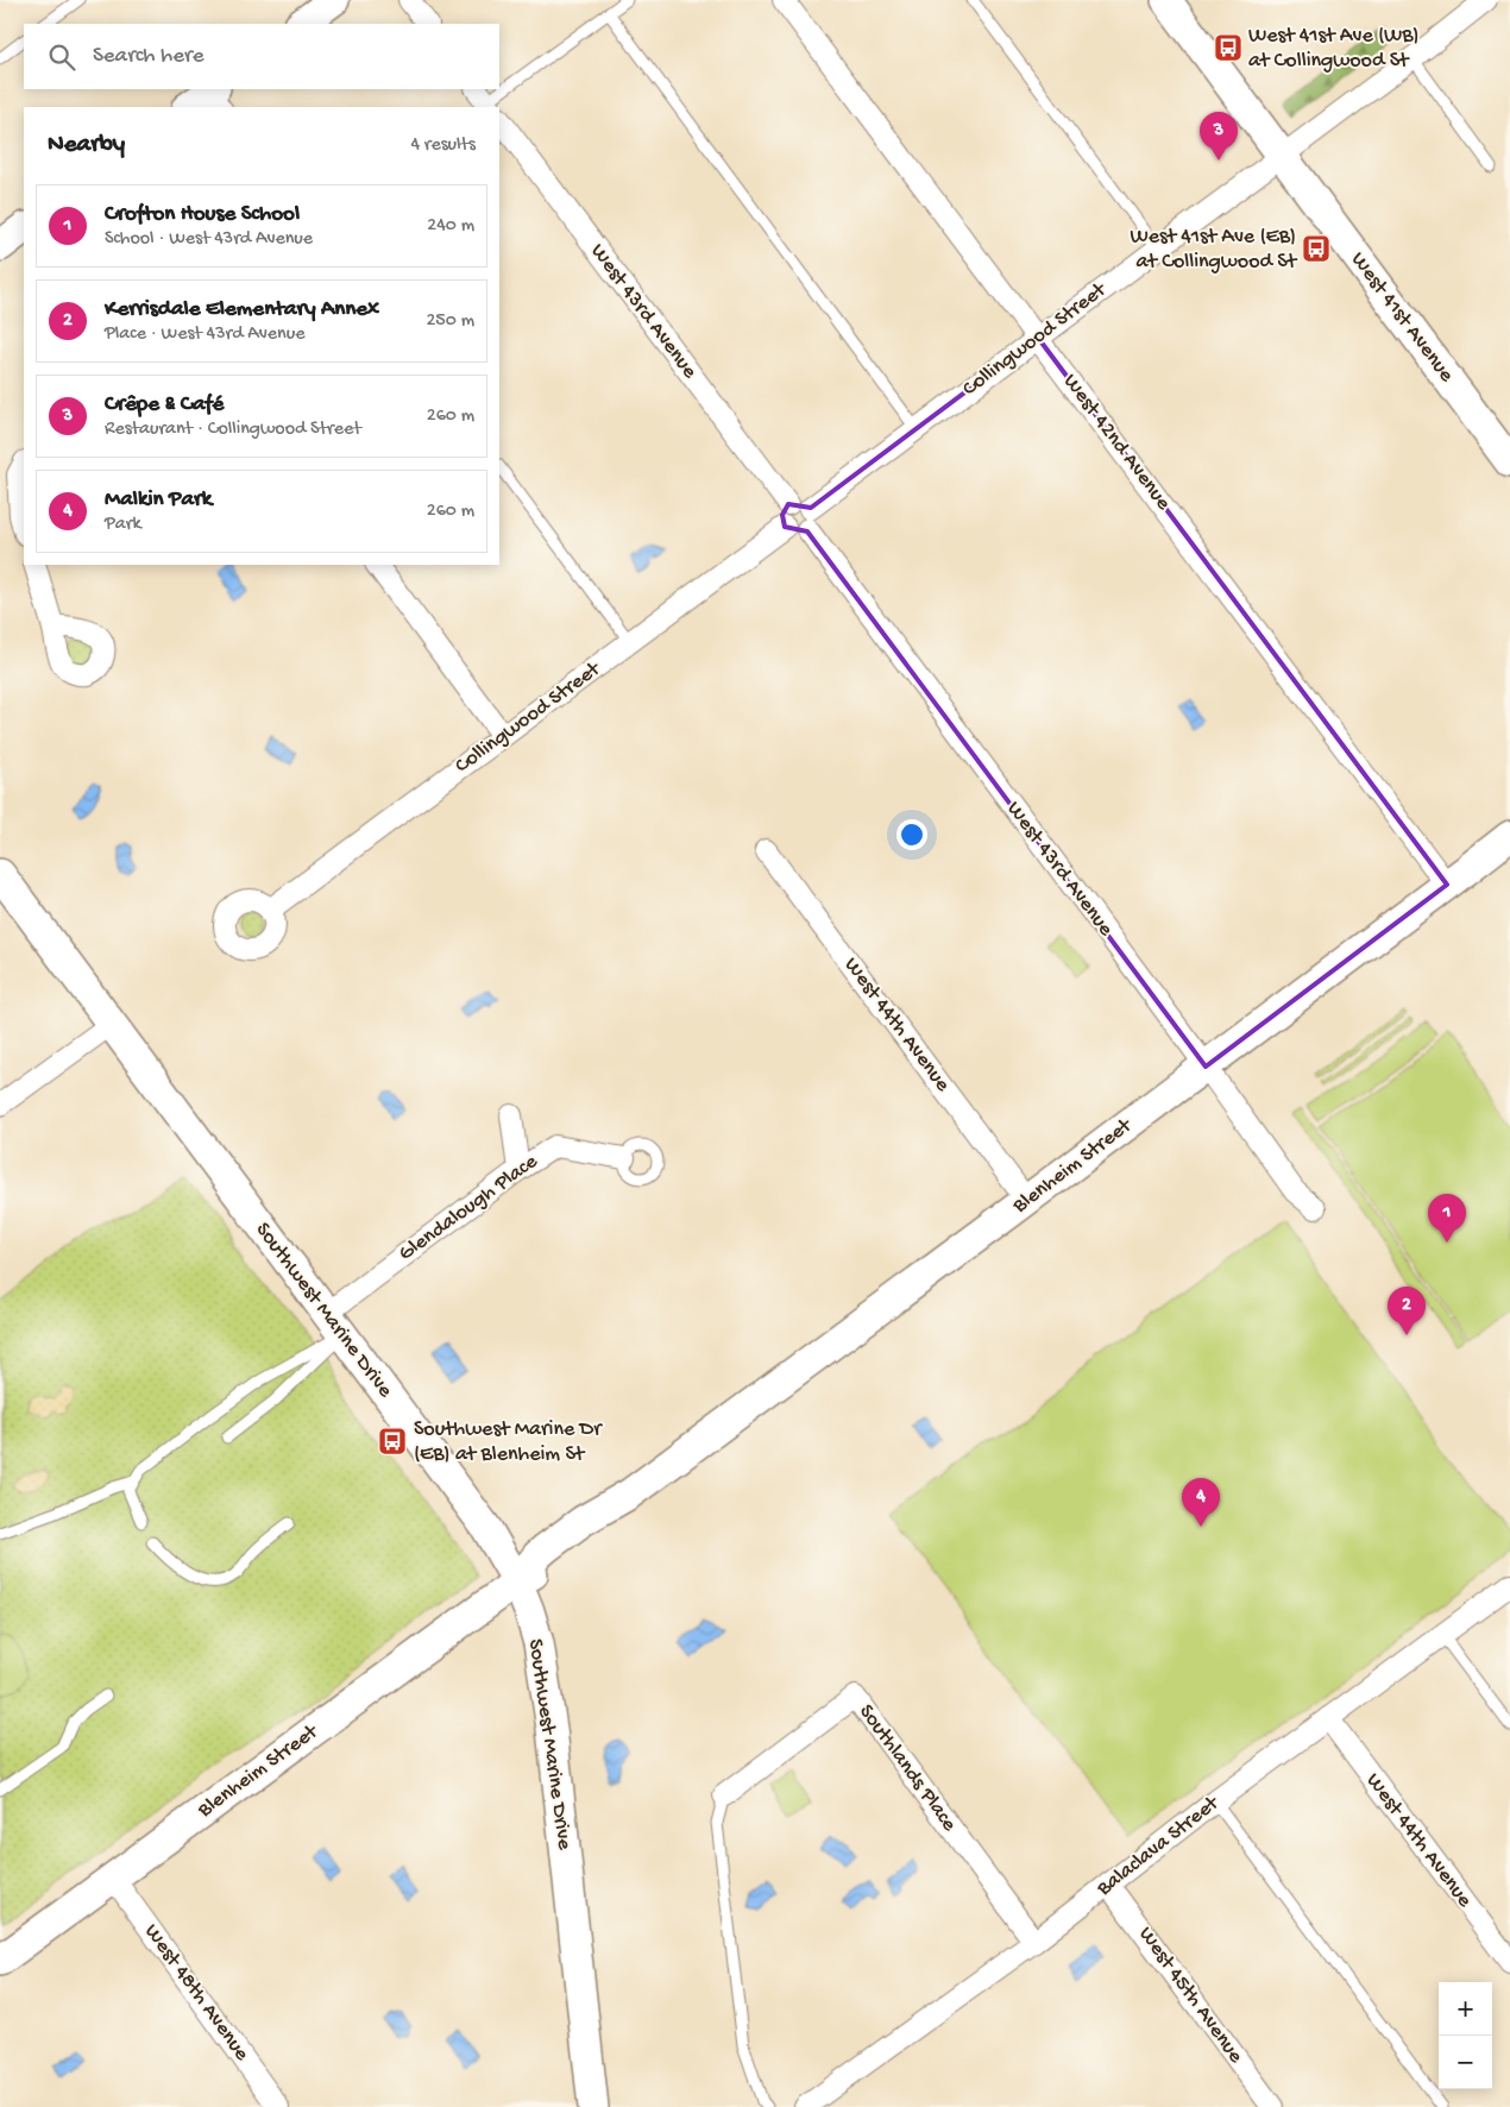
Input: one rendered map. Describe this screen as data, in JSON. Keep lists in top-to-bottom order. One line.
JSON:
{"streets":{"main road":["West 41st Avenue","Blenheim Street","Southwest Marine Drive"],"street":["West 43rd Avenue","Collingwood Street","West 42nd Avenue","West 44th Avenue","Glendalough Place","Southlands Place","Balaclava Street","West 48th Avenue","West 45th Avenue"]},"crossings":[["West 43rd Avenue","Collingwood Street"],["West 43rd Avenue","Blenheim Street"],["West 41st Avenue","Collingwood Street"],["Collingwood Street","West 42nd Avenue"],["West 42nd Avenue","Blenheim Street"],["West 44th Avenue","Blenheim Street"],["West 44th Avenue","Balaclava Street"],["Blenheim Street","Southwest Marine Drive"],["Blenheim Street","West 48th Avenue"],["Glendalough Place","Southwest Marine Drive"],["Southlands Place","Balaclava Street"],["Balaclava Street","West 45th Avenue"]],"places":{"bus stop":["West 41st Ave (WB) at Collingwood St","West 41st Ave (EB) at Collingwood St","Southwest Marine Dr (EB) at Blenheim St"]},"page":{"search":"Search here","heading":["Nearby","4 results"],"pins":["3","1","2","4"],"list":[{"mark":"1","name":"Crofton House School","note":"School · West 43rd Avenue","value":"240 m"},{"mark":"2","name":"Kerrisdale Elementary Annex","note":"Place · West 43rd Avenue","value":"250 m"},{"mark":"3","name":"Crêpe & Café","note":"Restaurant · Collingwood Street","value":"260 m"},{"mark":"4","name":"Malkin Park","note":"Park","value":"260 m"}],"map_buttons":["+","−"]}}
